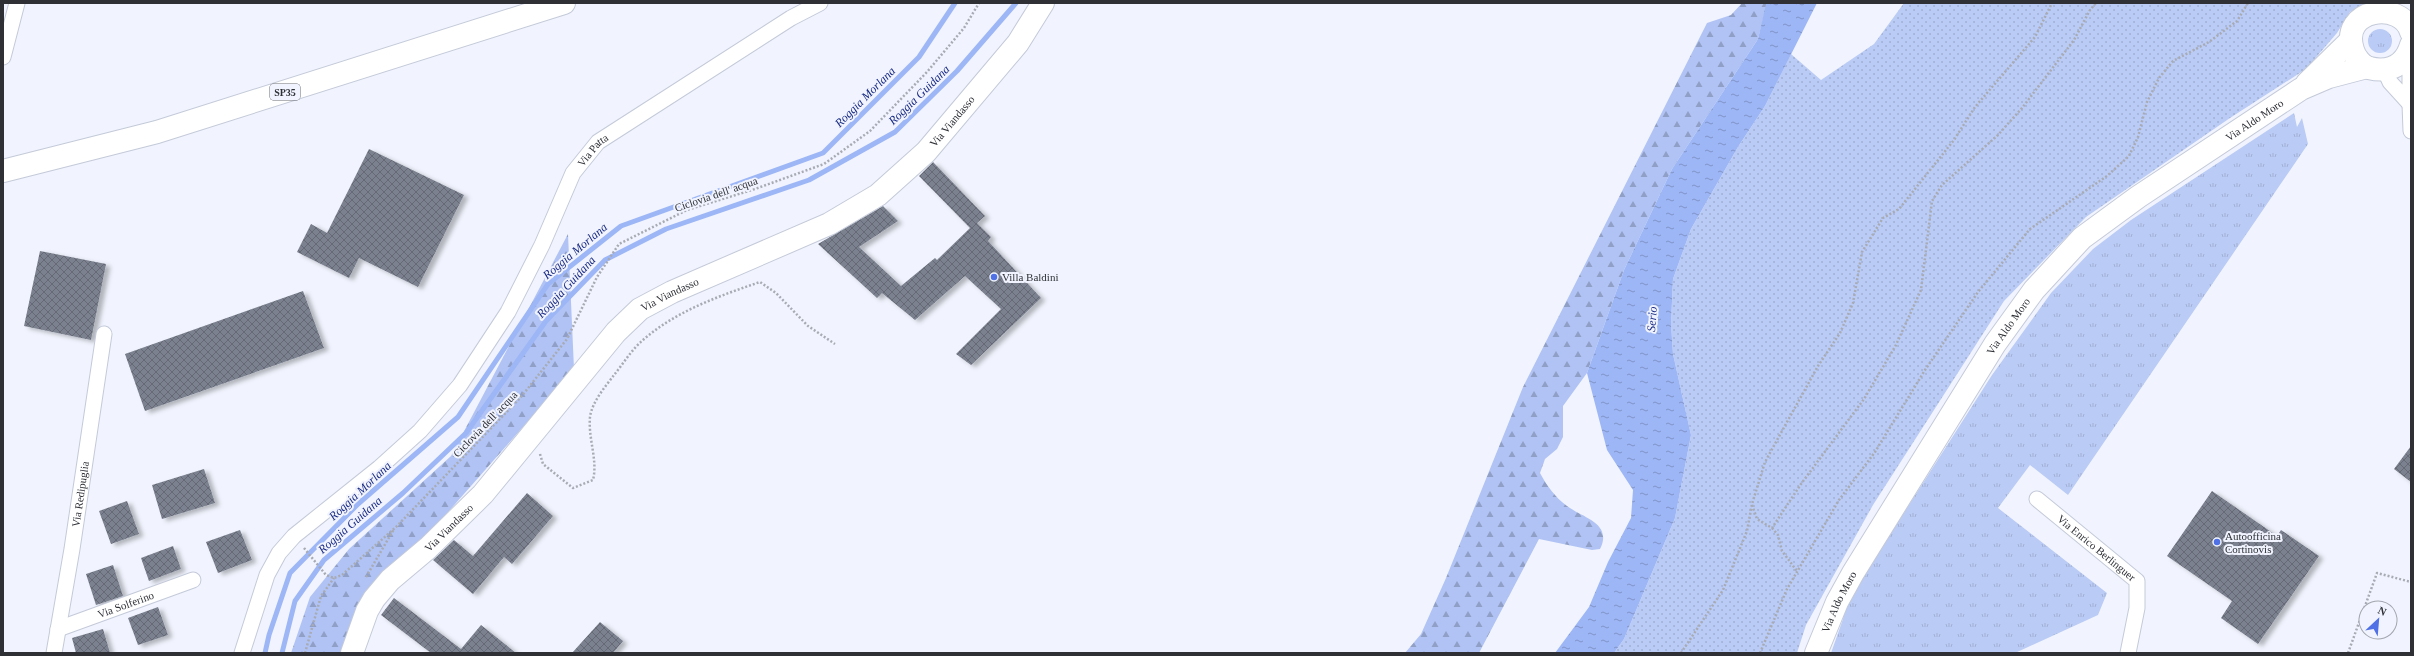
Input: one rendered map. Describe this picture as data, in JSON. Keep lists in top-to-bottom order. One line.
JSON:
{"streets":{"main road":["SP35","Via Aldo Moro","Via Viandasso"],"street":["Via Patta","Via Redipuglia","Via Enrico Berlinguer","Via Solferino"],"path":["Ciclovia dell' acqua"]},"crossings":[["Via Redipuglia","Via Solferino"]],"water":["Roggia Guidana","Roggia Morlana","Serio"],"places":["Villa Baldini","Autoofficina Cortinovis"],"north":"top right"}
